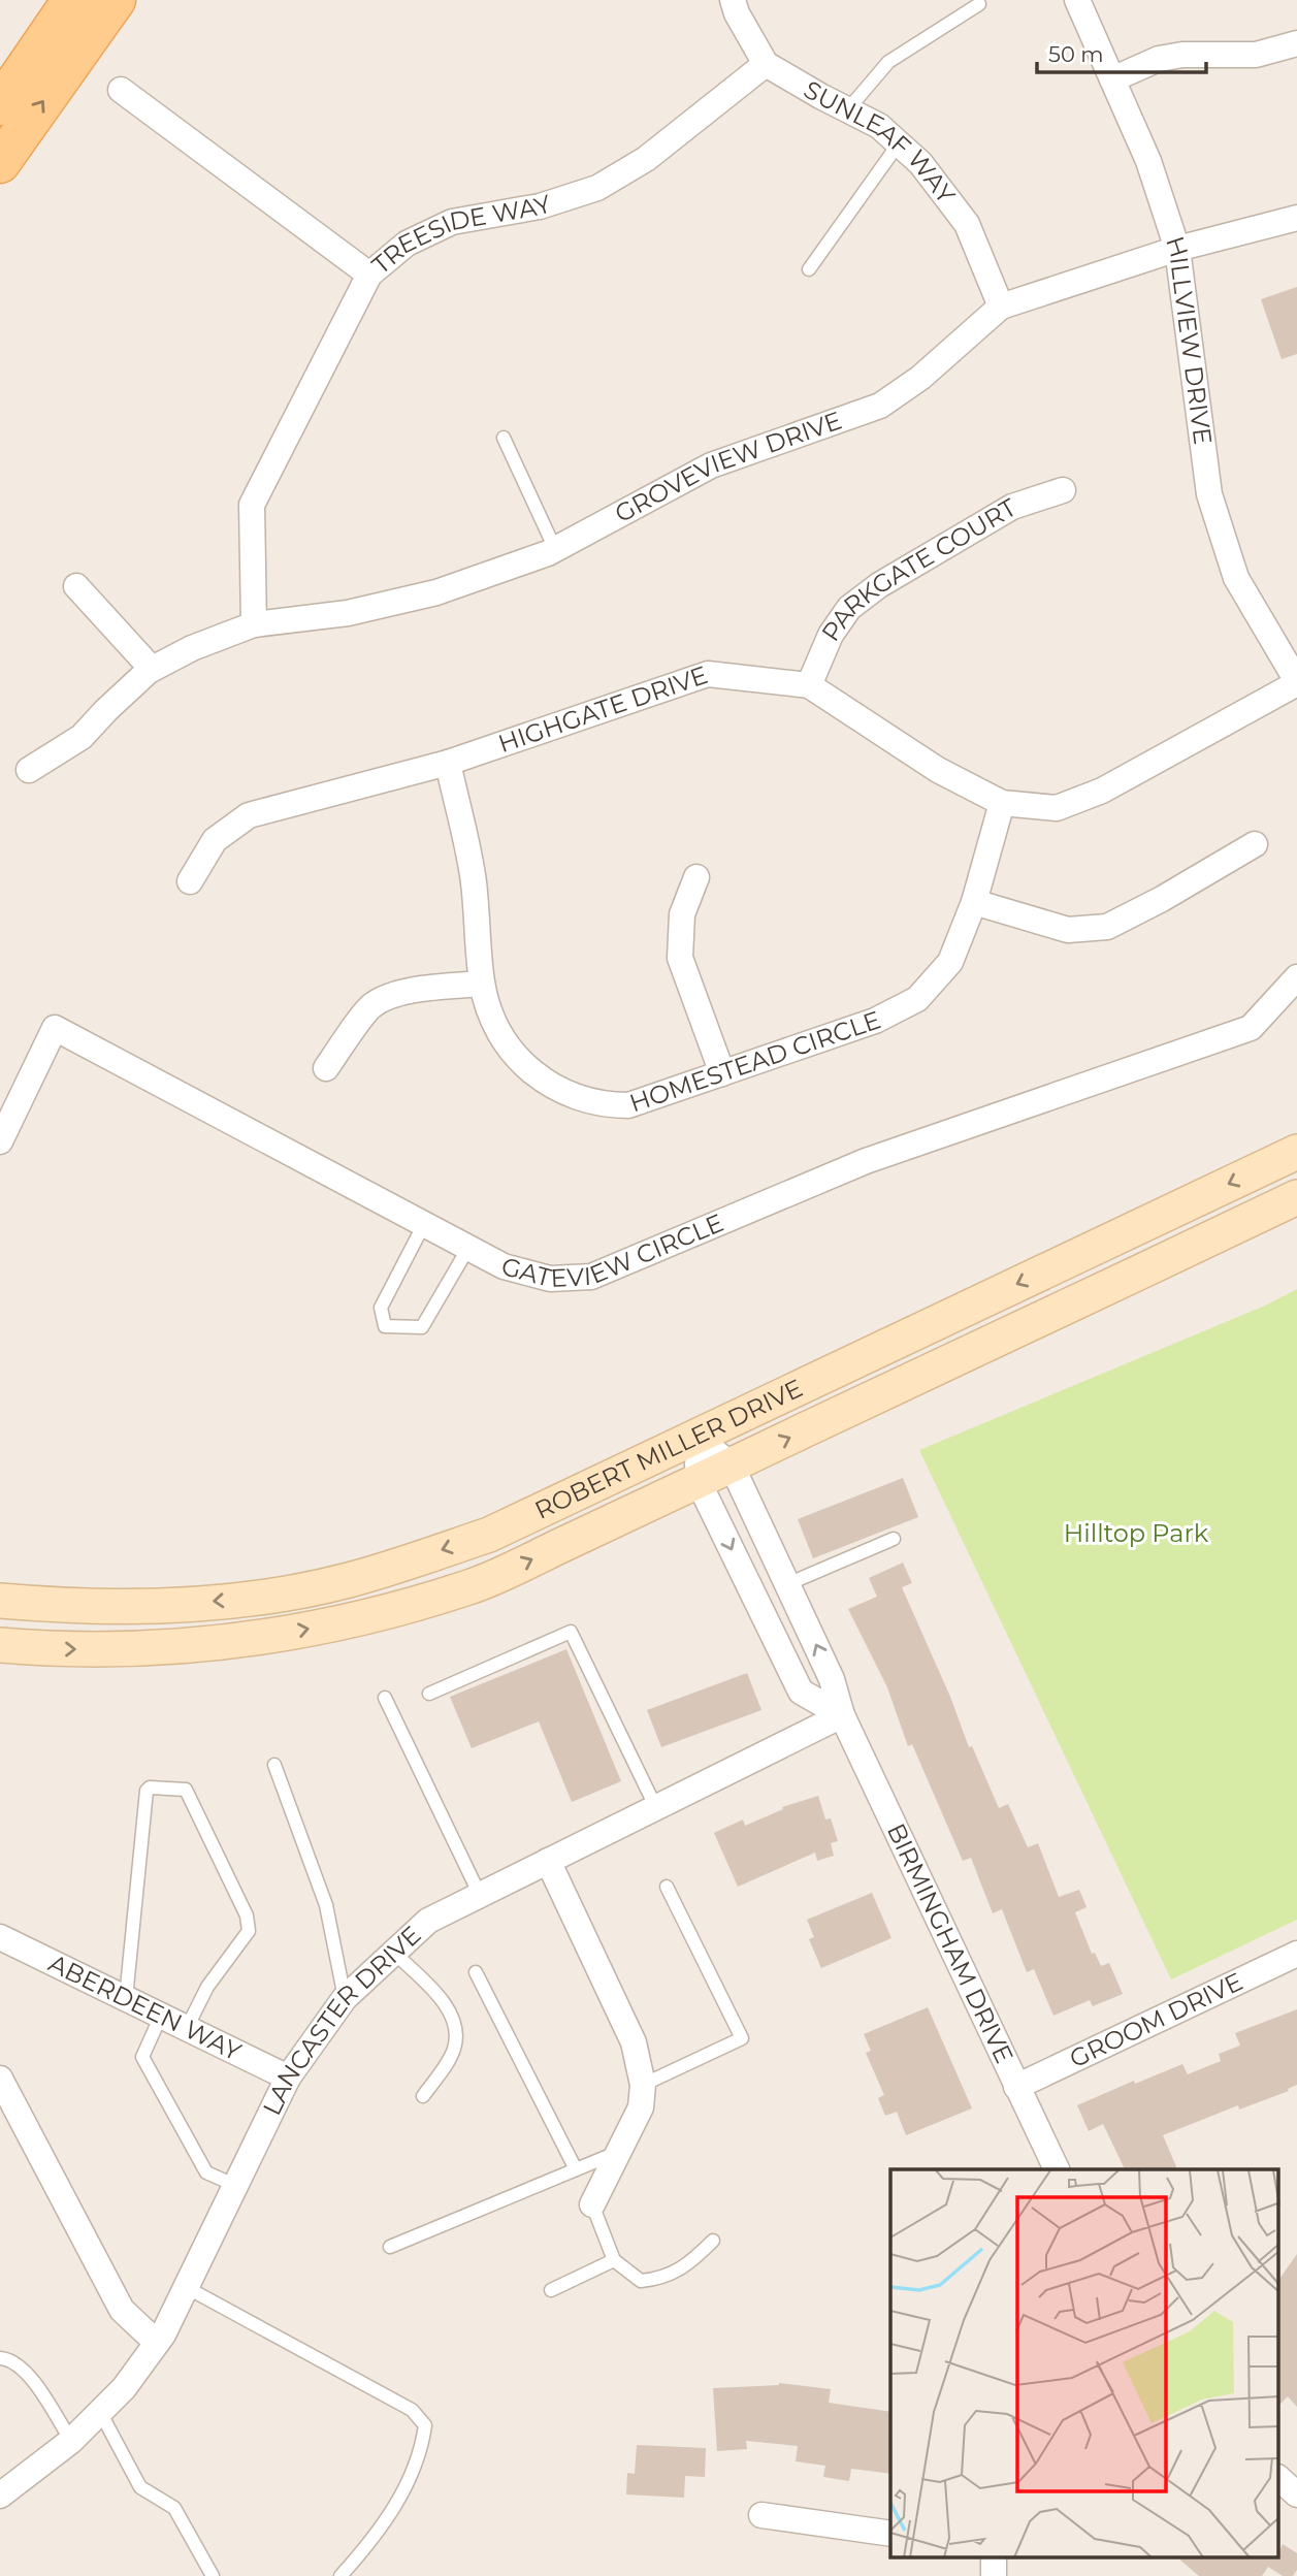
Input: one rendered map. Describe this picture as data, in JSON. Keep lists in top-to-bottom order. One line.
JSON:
{"streets":{"main road":["ROBERT MILLER DRIVE"],"street":["SUNLEAF WAY","TREESIDE WAY","HILLVIEW DRIVE","GROVEVIEW DRIVE","PARKGATE COURT","HIGHGATE DRIVE","HOMESTEAD CIRCLE","GATEVIEW CIRCLE","BIRMINGHAM DRIVE","ABERDEEN WAY","GROOM DRIVE","LANCASTER DRIVE"]},"crossings":[["SUNLEAF WAY","TREESIDE WAY"],["SUNLEAF WAY","GROVEVIEW DRIVE"],["TREESIDE WAY","GROVEVIEW DRIVE"],["HILLVIEW DRIVE","GROVEVIEW DRIVE"],["HILLVIEW DRIVE","HIGHGATE DRIVE"],["PARKGATE COURT","HIGHGATE DRIVE"],["HIGHGATE DRIVE","HOMESTEAD CIRCLE"],["ROBERT MILLER DRIVE","BIRMINGHAM DRIVE"],["BIRMINGHAM DRIVE","GROOM DRIVE"],["BIRMINGHAM DRIVE","LANCASTER DRIVE"],["ABERDEEN WAY","LANCASTER DRIVE"]],"parks":["Hilltop Park"],"scale_bar":"50 m"}
